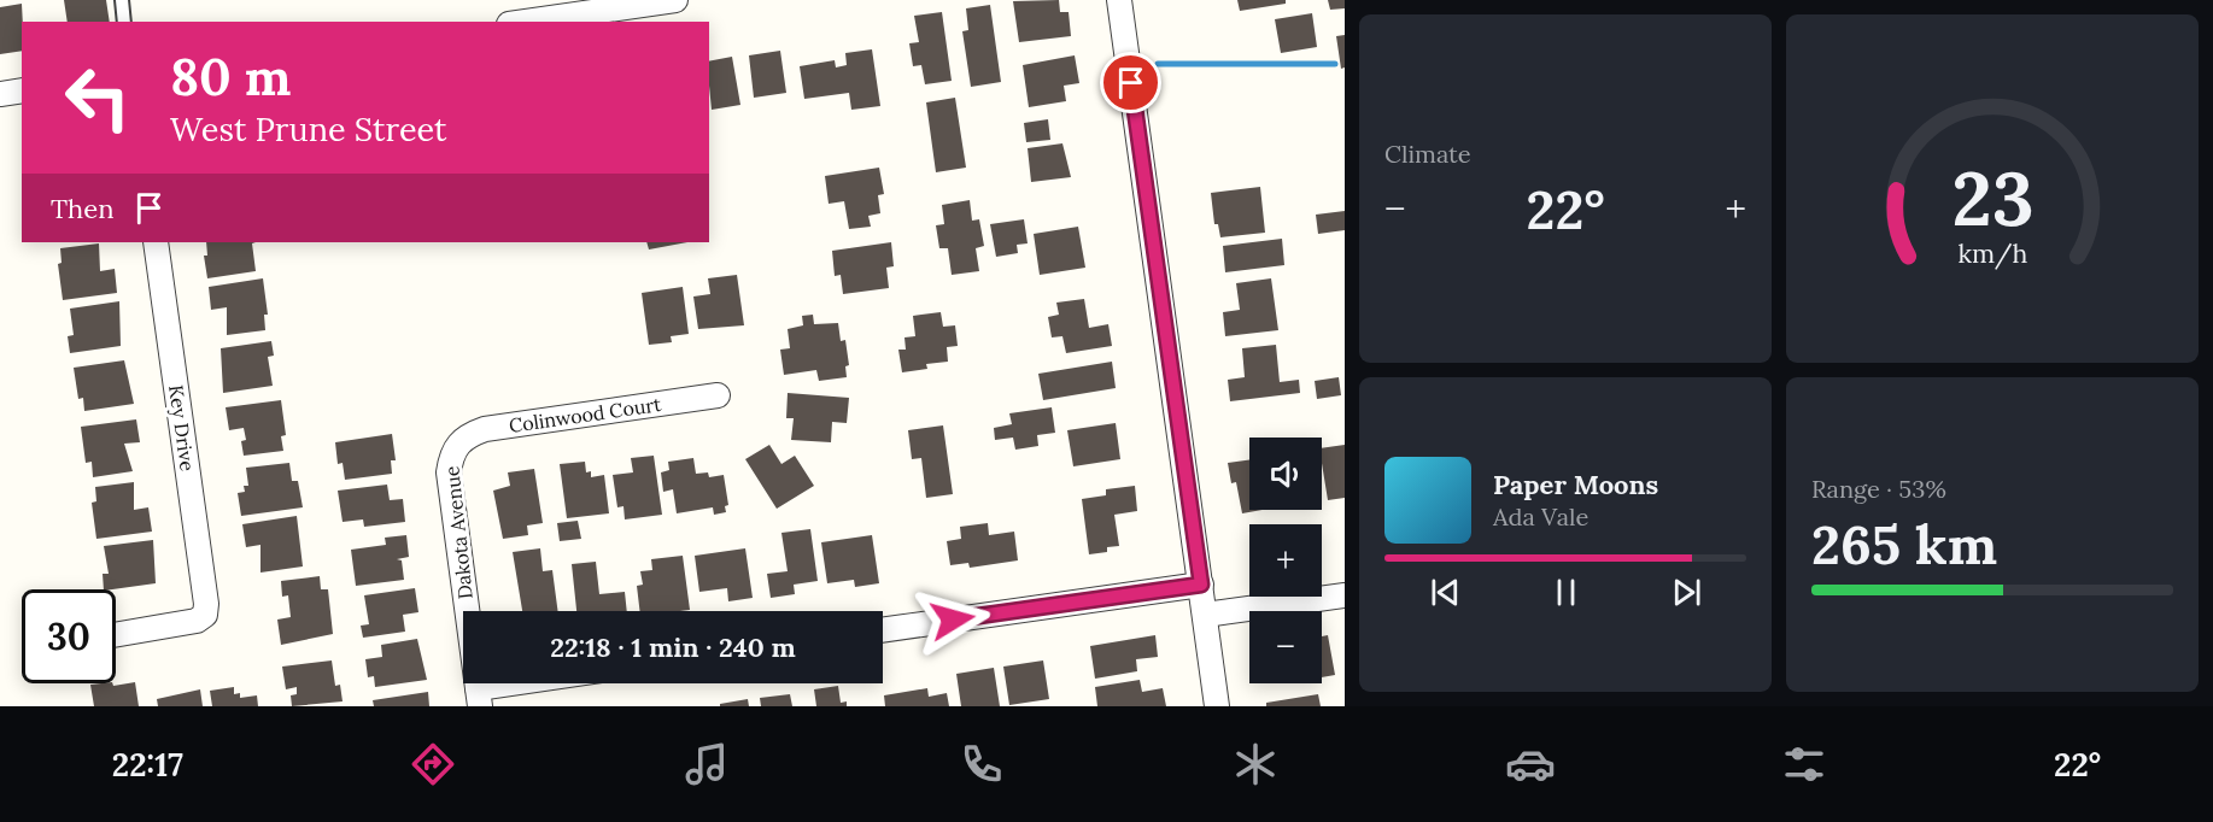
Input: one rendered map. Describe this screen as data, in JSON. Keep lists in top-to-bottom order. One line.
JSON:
{"streets":{"street":["Colinwood Court","Key Drive","Dakota Avenue"]},"crossings":[["Colinwood Court","Dakota Avenue"]],"page":{"tile":["Climate",["Range · 53%","265 km"]],"turn":["80 m","West Prune Street"],"then":"Then","heat":["−","22°","+"],"map_buttons":["+","−"],"song":["Paper Moons","Ada Vale"],"limit":"30","trip":"22:18 · 1 min · 240 m","tabs":["22:17","22°"],"gauge":["23","km/h"]}}
